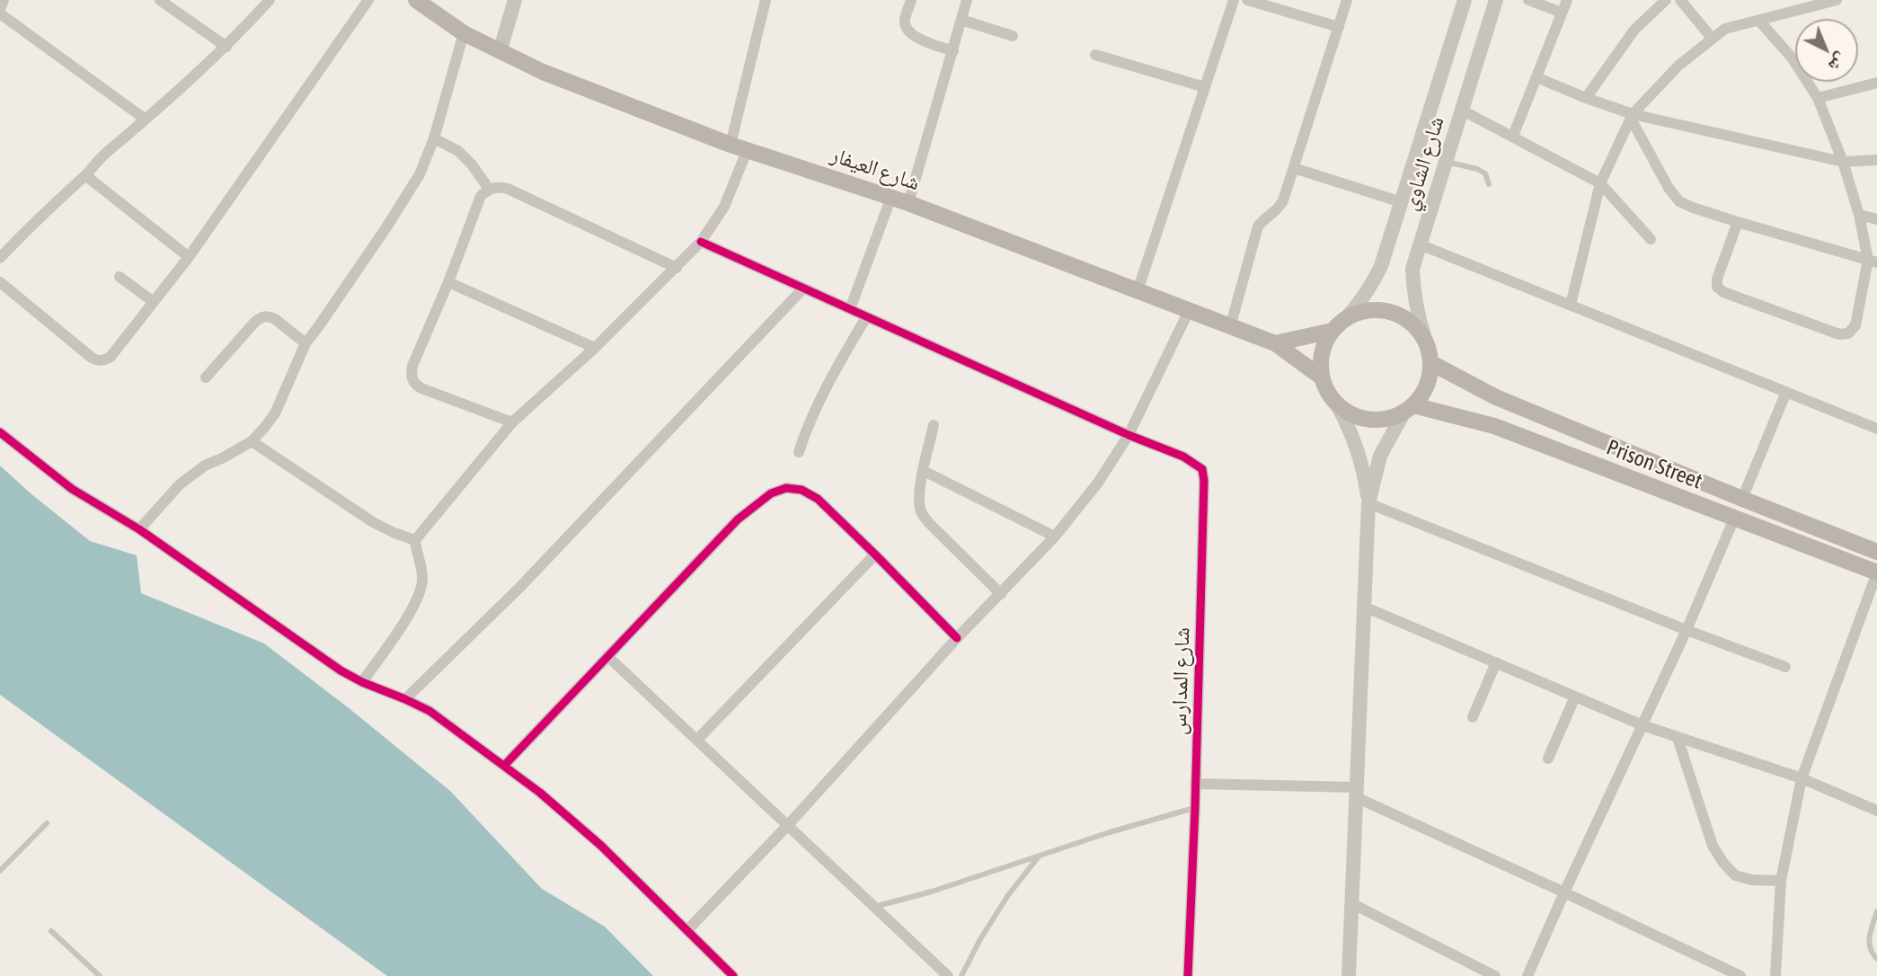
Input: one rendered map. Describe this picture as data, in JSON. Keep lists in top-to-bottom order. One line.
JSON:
{"streets":{"main road":["شارع العيفار","Prison Street"],"street":["شارع الشاوي","شارع المدارس"]},"crossings":[["شارع الشاوي","شارع العيفار"],["شارع الشاوي","Prison Street"],["شارع العيفار","Prison Street"]],"north":"bottom right"}
